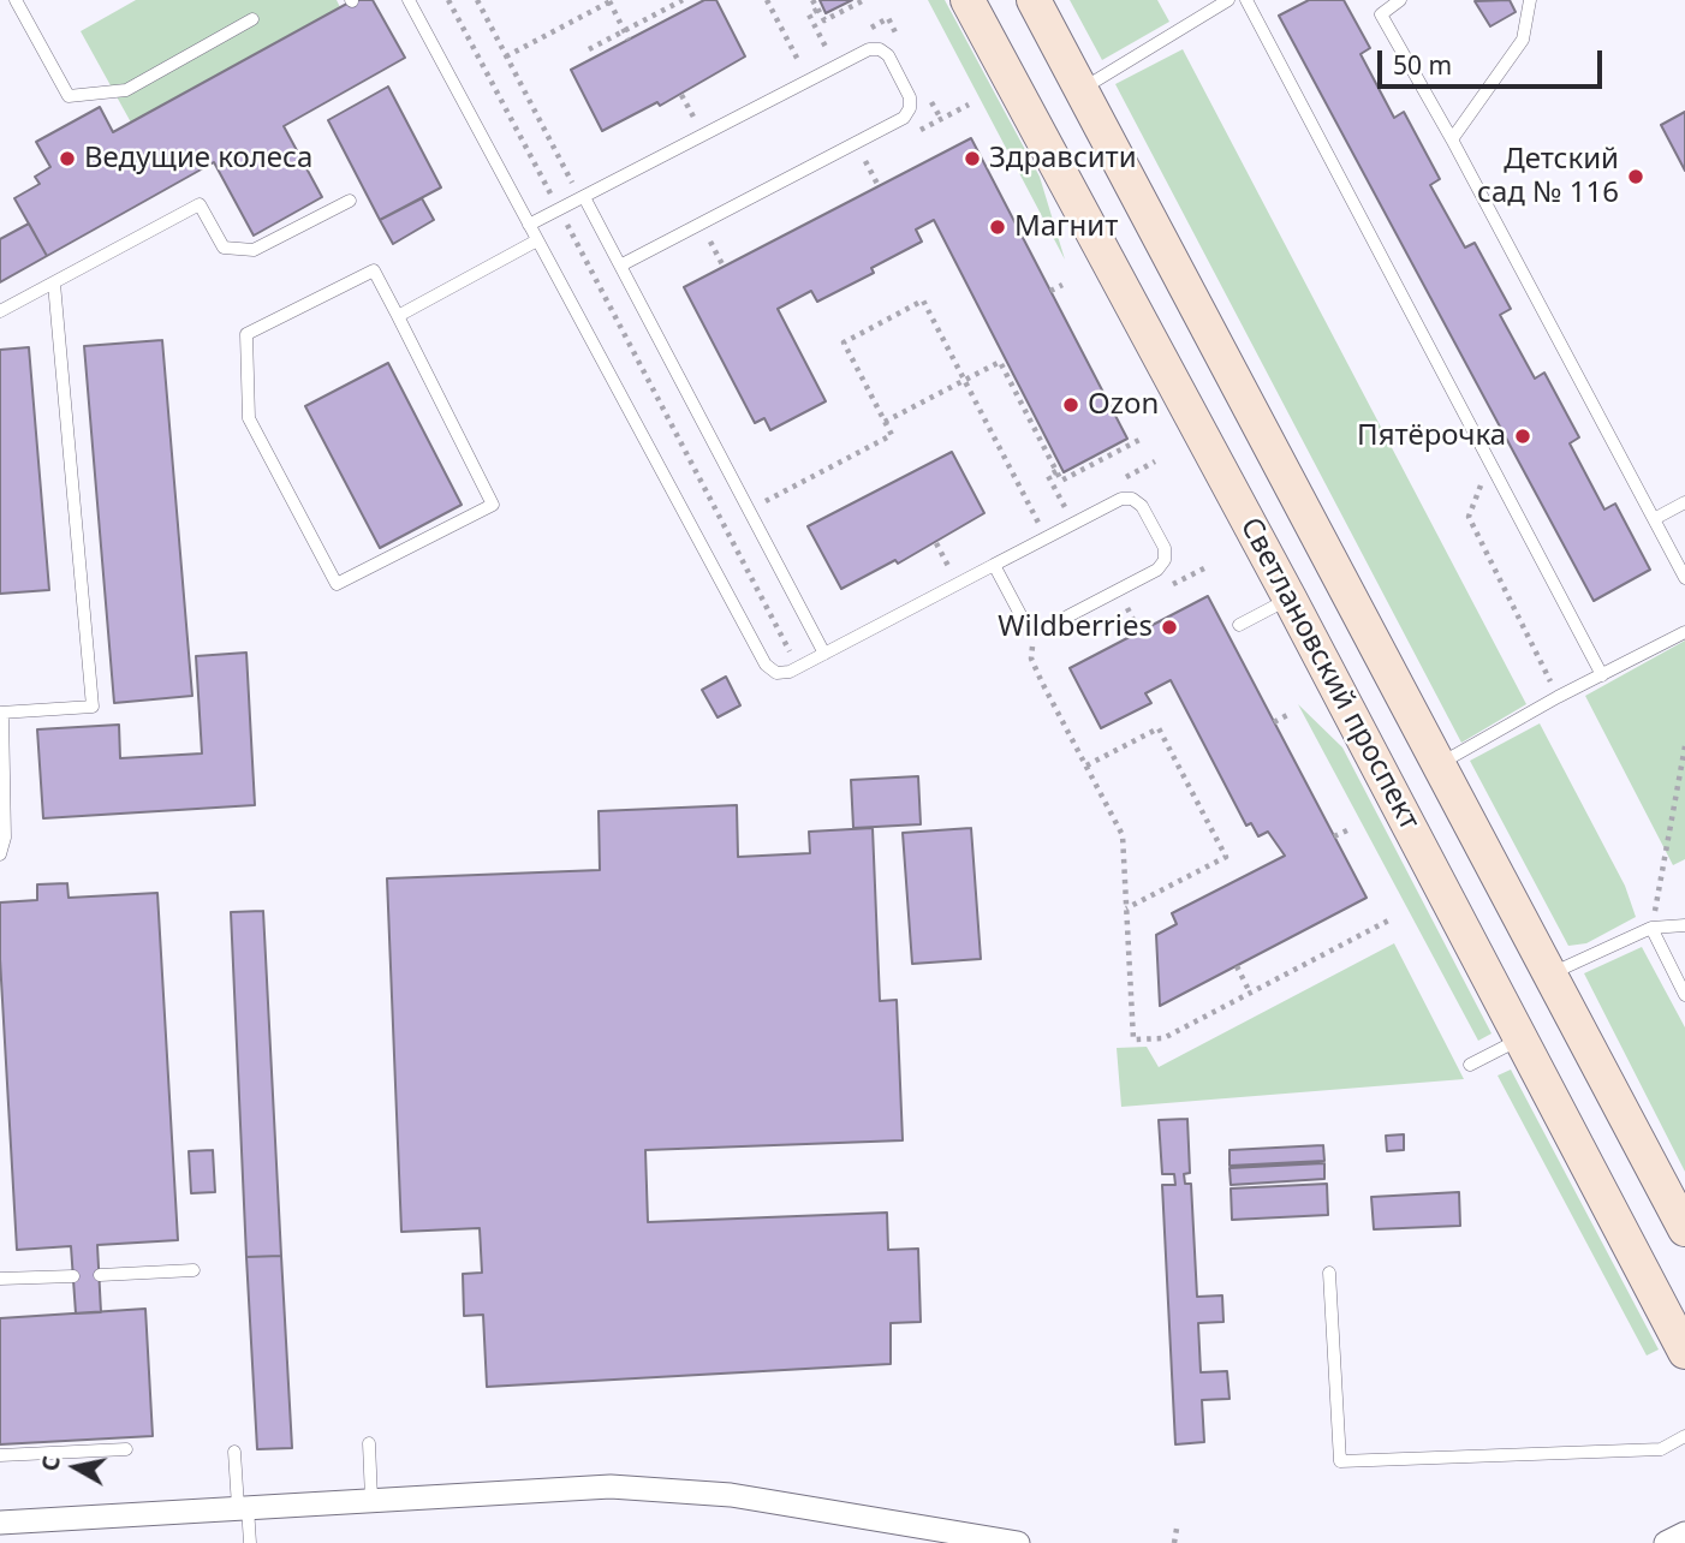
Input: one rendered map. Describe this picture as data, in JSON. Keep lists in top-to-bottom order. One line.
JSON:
{"streets":{"main road":["Светлановский проспект"]},"places":["Ведущие колеса","Здравсити","Детский сад № 116","Магнит","Ozon","Пятёрочка","Wildberries"],"scale_bar":"50 m","north":"left"}
